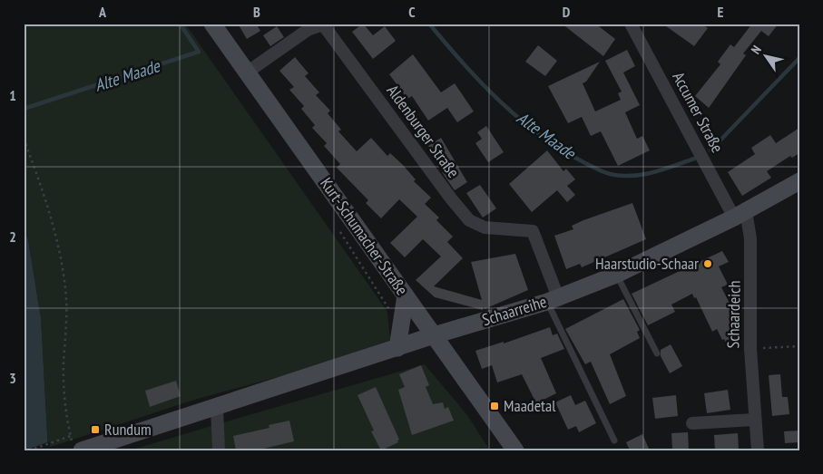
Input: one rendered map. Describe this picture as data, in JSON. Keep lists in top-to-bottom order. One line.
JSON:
{"streets":{"main road":["Kurt-Schumacher-Straße","Schaarreihe"],"street":["Accumer Straße","Aldenburger Straße","Schaardeich"]},"crossings":[["Accumer Straße","Schaarreihe"],["Accumer Straße","Schaardeich"],["Aldenburger Straße","Kurt-Schumacher-Straße"],["Aldenburger Straße","Schaarreihe"],["Kurt-Schumacher-Straße","Schaarreihe"],["Schaarreihe","Schaardeich"]],"water":["Alte Maade"],"places":{"other":["Haarstudio-Schaar"],"transit":["Maadetal","Rundum"]},"north":"top left","grid":{"columns":["A","B","C","D","E"],"rows":["1","2","3"]}}
